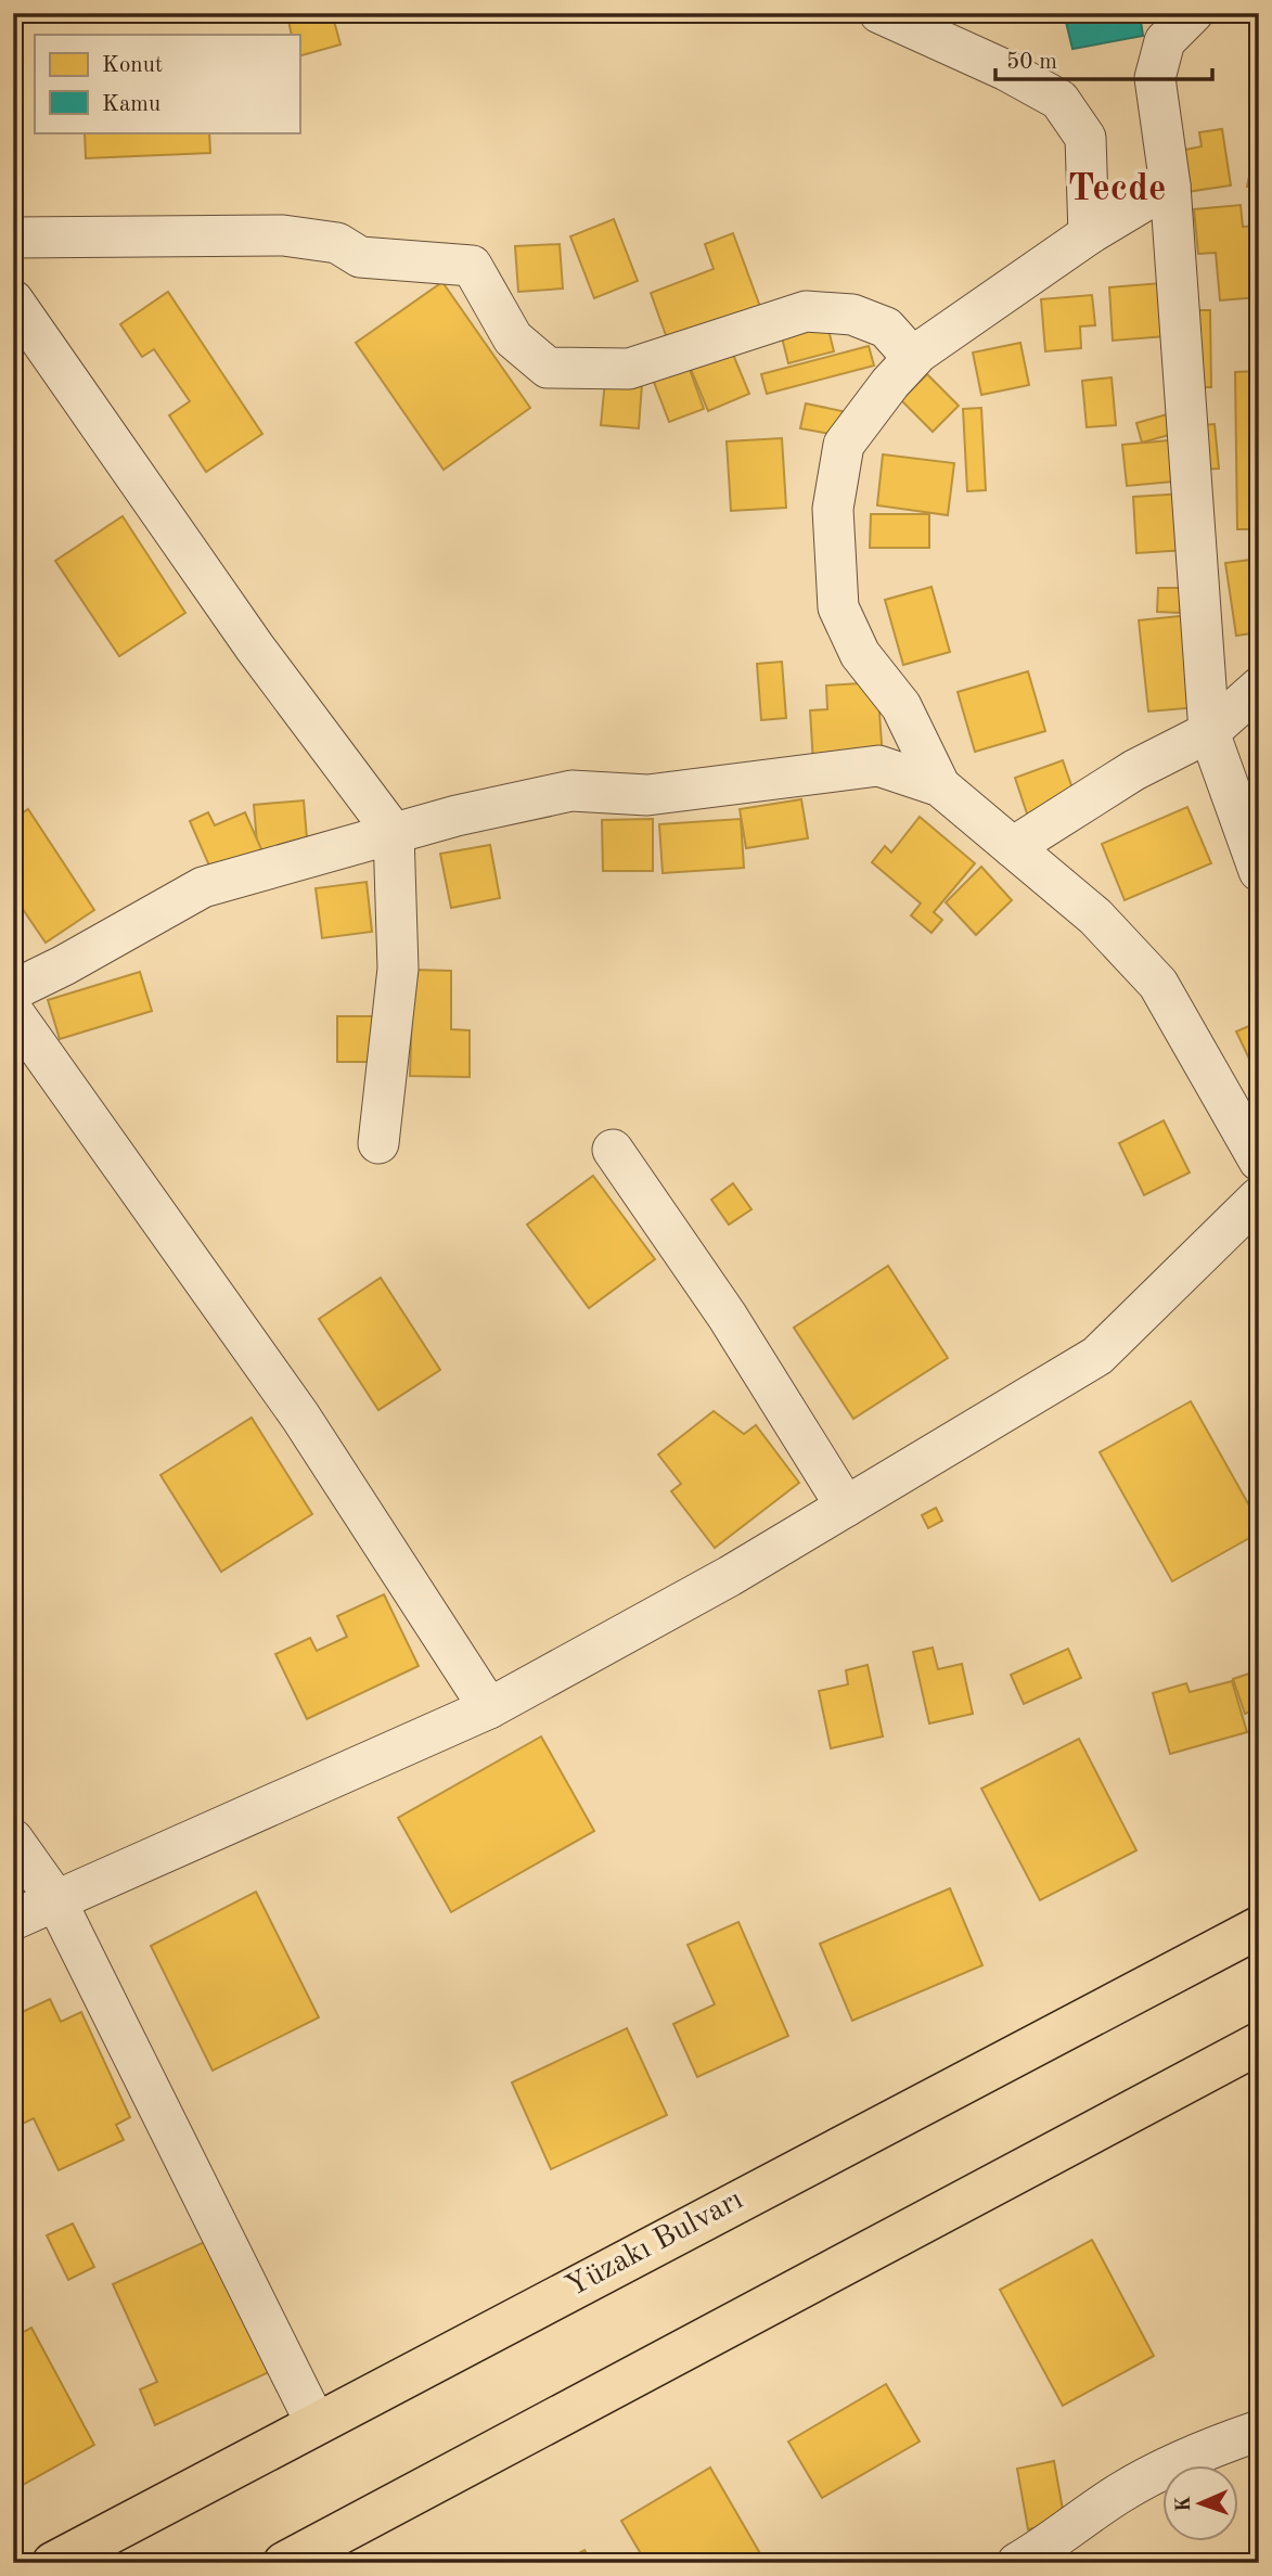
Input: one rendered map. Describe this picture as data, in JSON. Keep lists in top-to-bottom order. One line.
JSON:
{"streets":{"main road":["Yüzakı Bulvarı"]},"districts":["Tecde"],"legend":["Konut","Kamu"],"scale_bar":"50 m","north":"left"}
